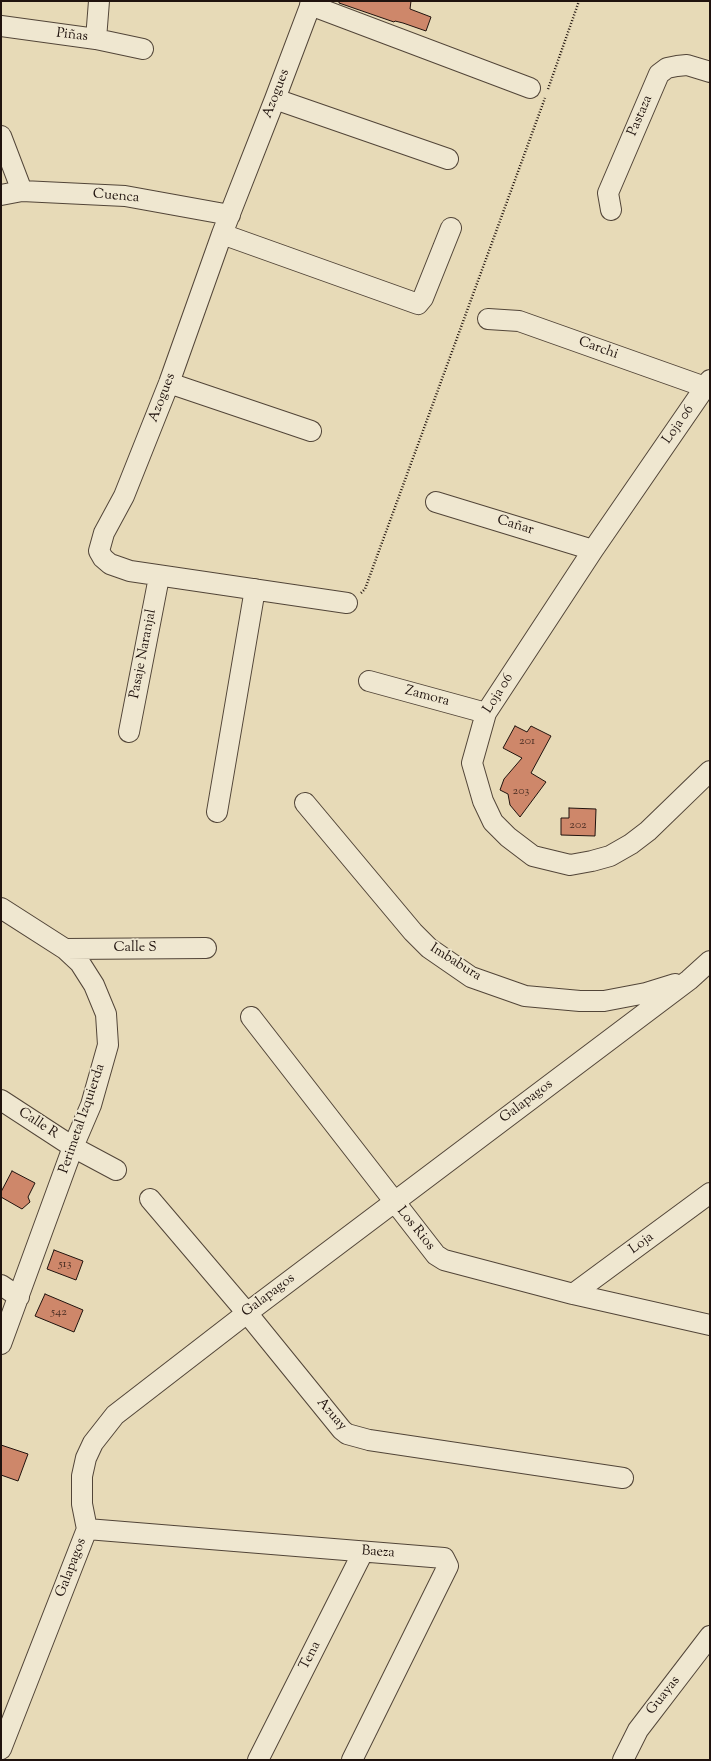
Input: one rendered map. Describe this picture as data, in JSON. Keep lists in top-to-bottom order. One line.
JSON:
{"streets":{"street":["Piñas","Azogues","Pastaza","Cuenca","Carchi","Loja 06","Cañar","Pasaje Naranjal","Zamora","Calle S","Imbabura","Galapagos","Perimetal Izquierda","Calle R","Los Rios","Loja","Azuay","Baeza","Tena","Guayas"]},"crossings":[["Azogues","Cuenca"],["Azogues","Pasaje Naranjal"],["Carchi","Loja 06"],["Loja 06","Cañar"],["Loja 06","Zamora"],["Calle S","Perimetal Izquierda"],["Imbabura","Galapagos"],["Galapagos","Los Rios"],["Galapagos","Azuay"],["Galapagos","Baeza"],["Perimetal Izquierda","Calle R"],["Los Rios","Loja"],["Baeza","Tena"]],"house_numbers":["201","203","202","513","542"]}
